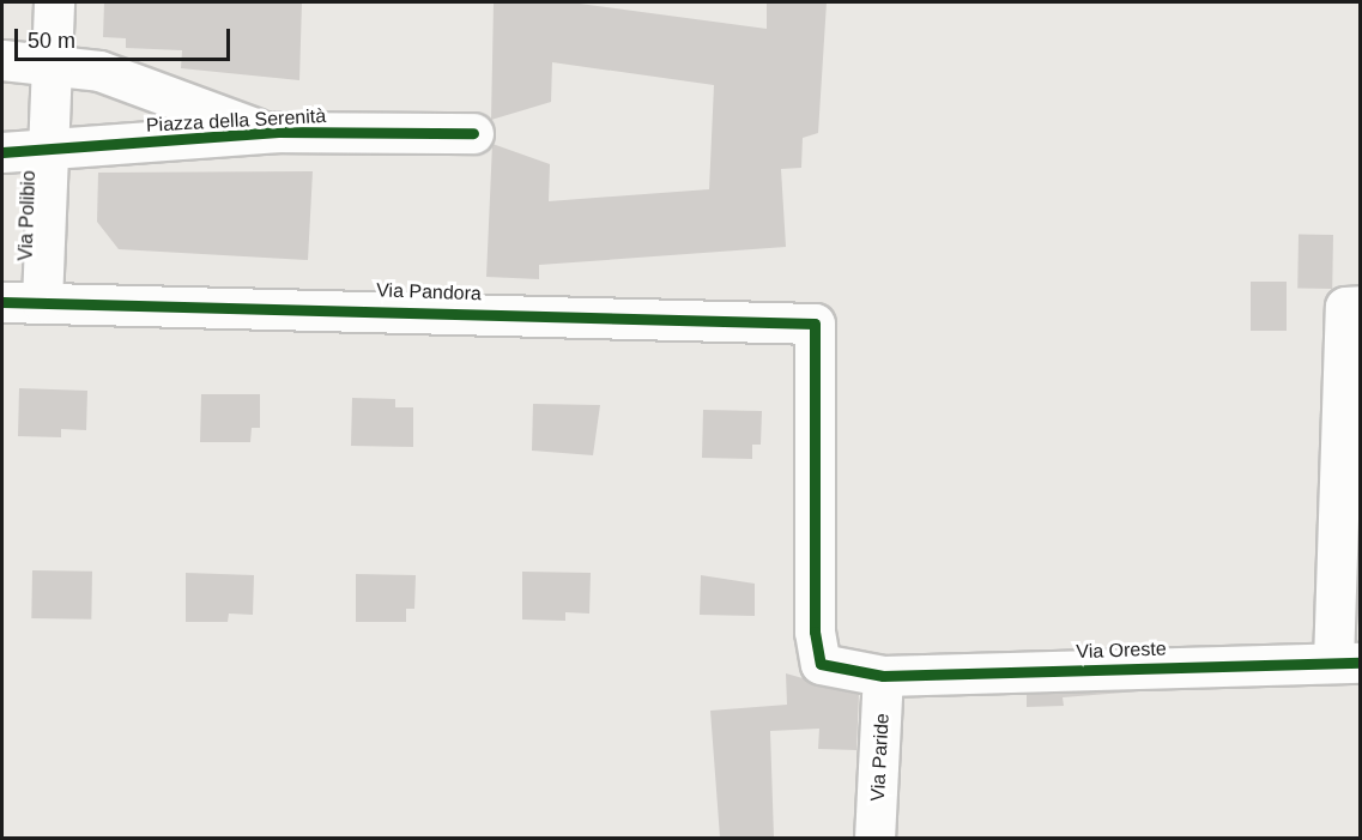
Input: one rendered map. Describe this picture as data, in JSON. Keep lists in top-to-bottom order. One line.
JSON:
{"streets":{"street":["Piazza della Serenità","Via Polibio","Via Pandora","Via Oreste","Via Paride"]},"crossings":[["Piazza della Serenità","Via Polibio"],["Via Polibio","Via Pandora"],["Via Pandora","Via Oreste"],["Via Oreste","Via Paride"]],"scale_bar":"50 m"}
